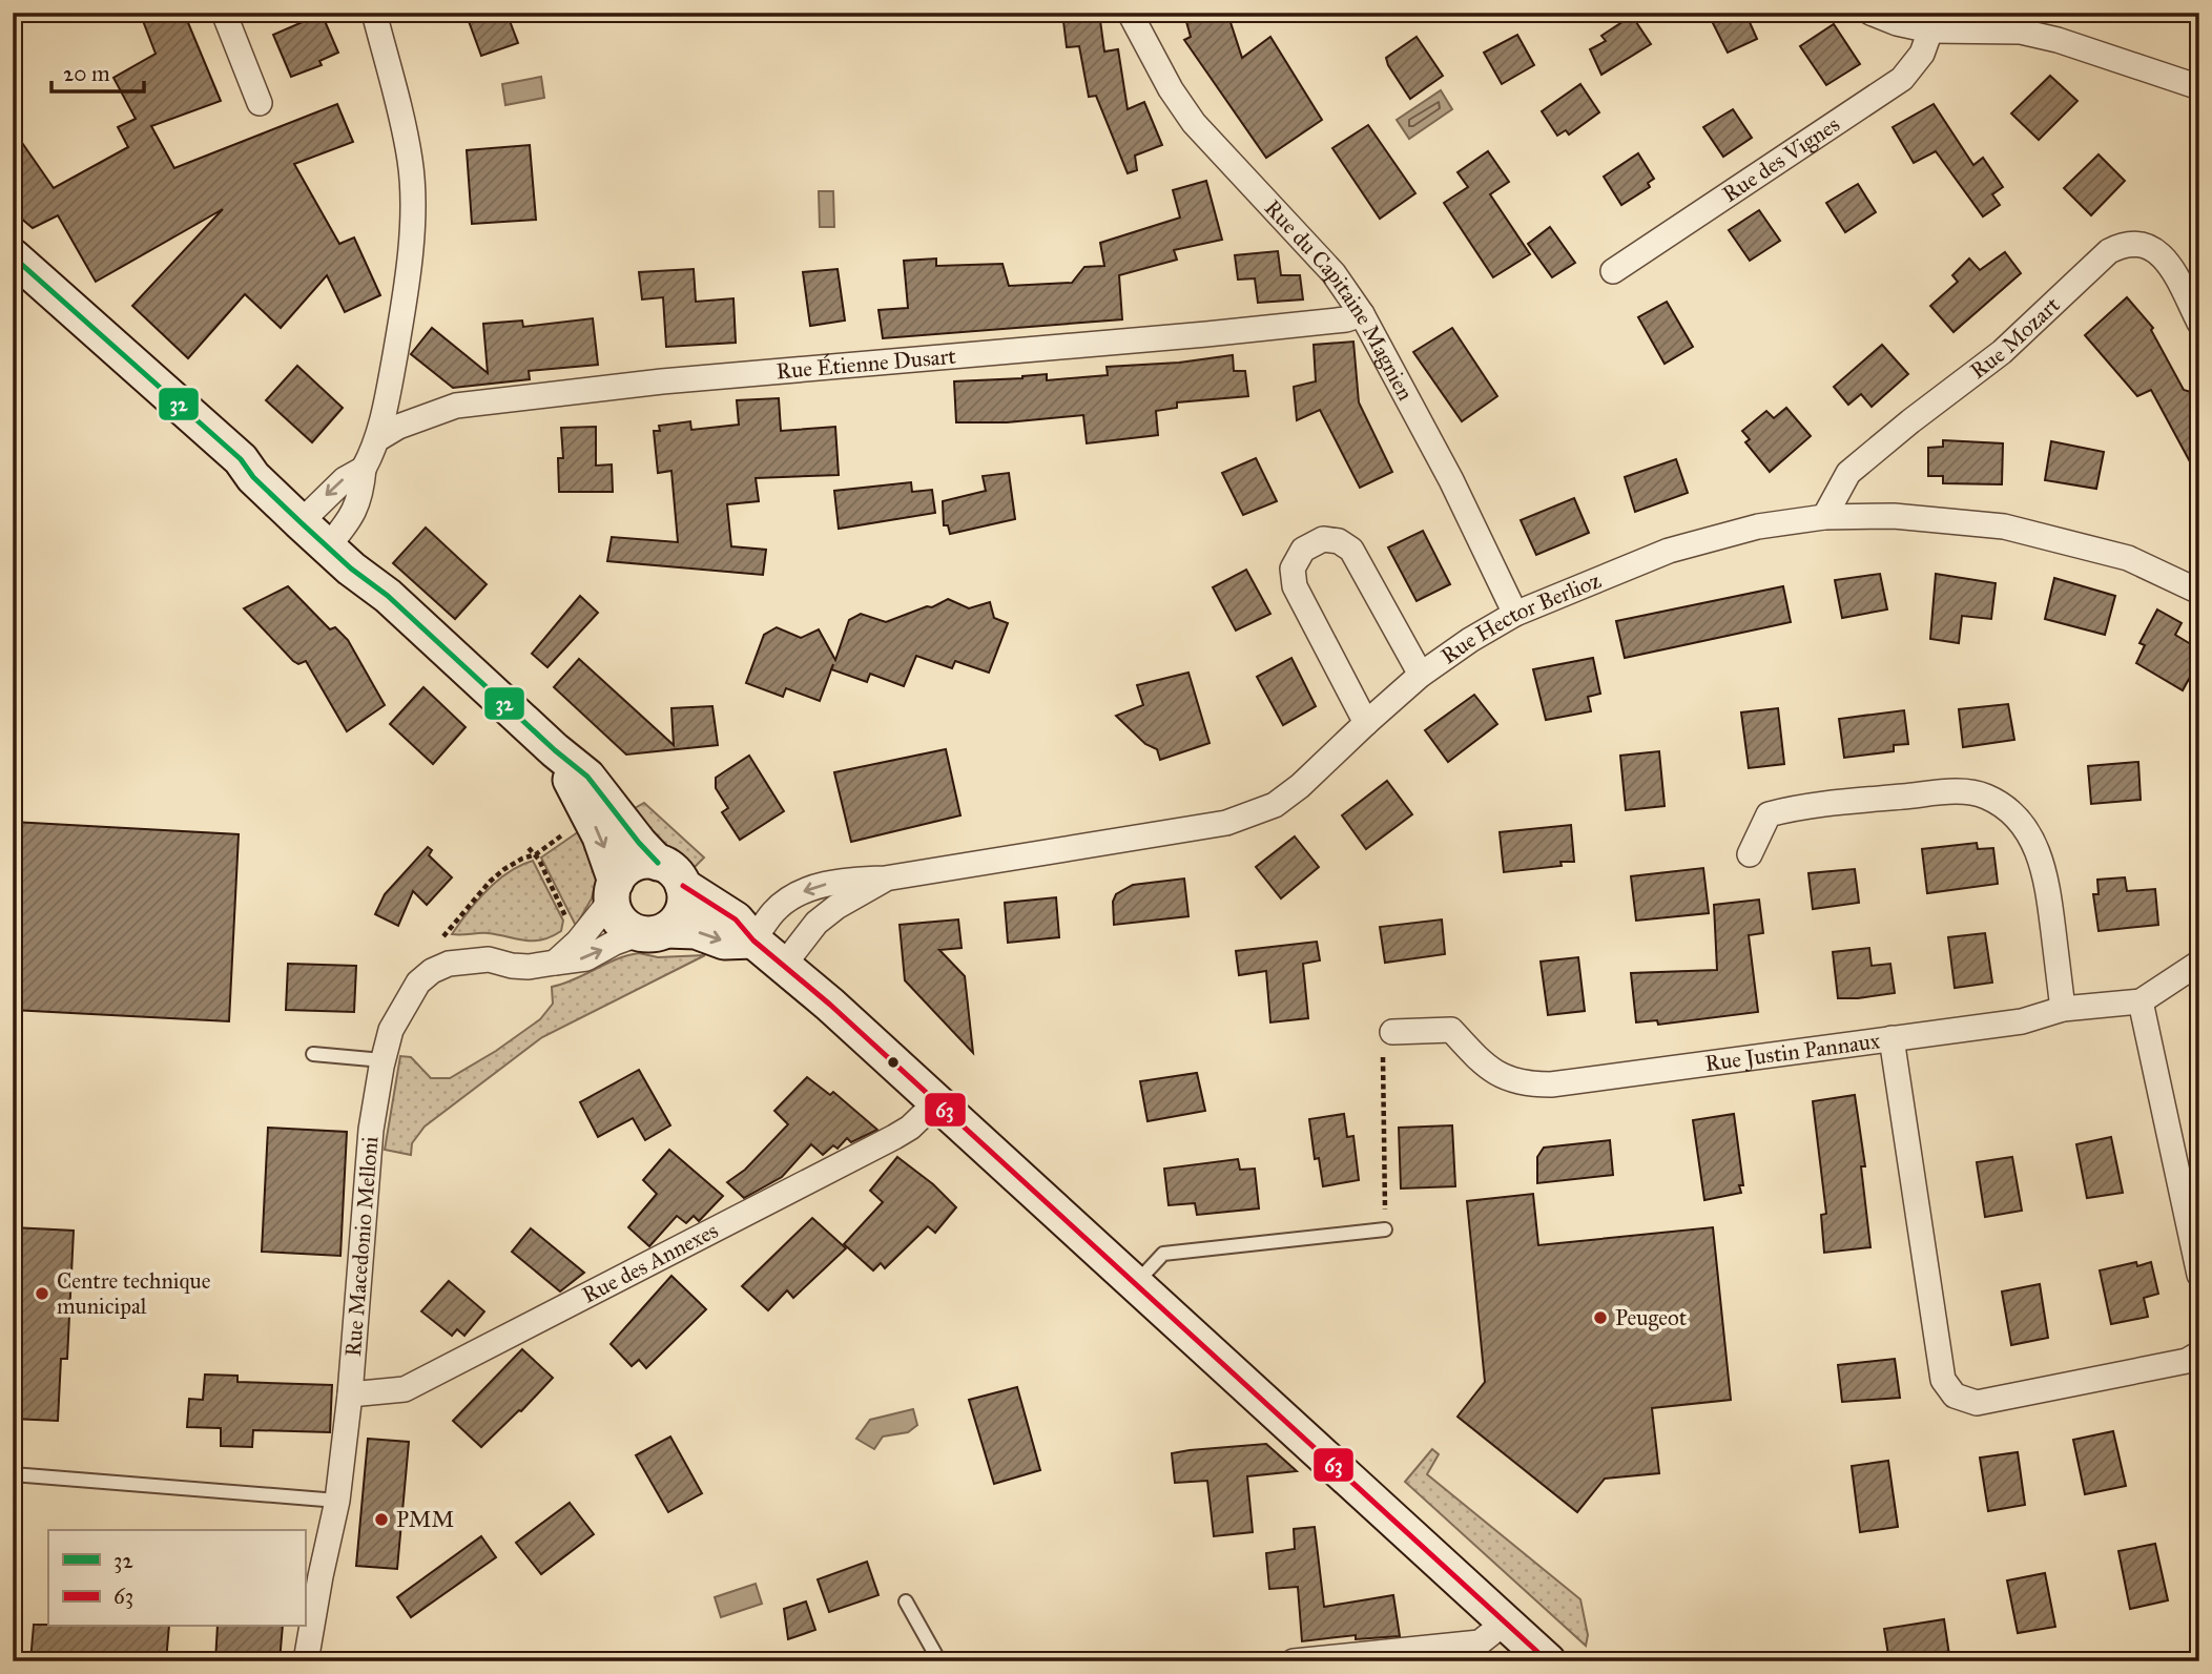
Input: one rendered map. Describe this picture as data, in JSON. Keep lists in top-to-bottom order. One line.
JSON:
{"streets":{"street":["Rue des Vignes","Rue du Capitaine Magnien","Rue Mozart","Rue Étienne Dusart","Rue Hector Berlioz","Rue Justin Pannaux","Rue Macedonio Melloni","Rue des Annexes"]},"crossings":[["Rue du Capitaine Magnien","Rue Étienne Dusart"],["Rue du Capitaine Magnien","Rue Hector Berlioz"],["Rue Mozart","Rue Hector Berlioz"],["Rue Macedonio Melloni","Rue des Annexes"]],"places":["Centre technique municipal","Peugeot","PMM"],"lines":["transit line 32","transit line 63"],"legend":["32","63"],"scale_bar":"20 m"}
